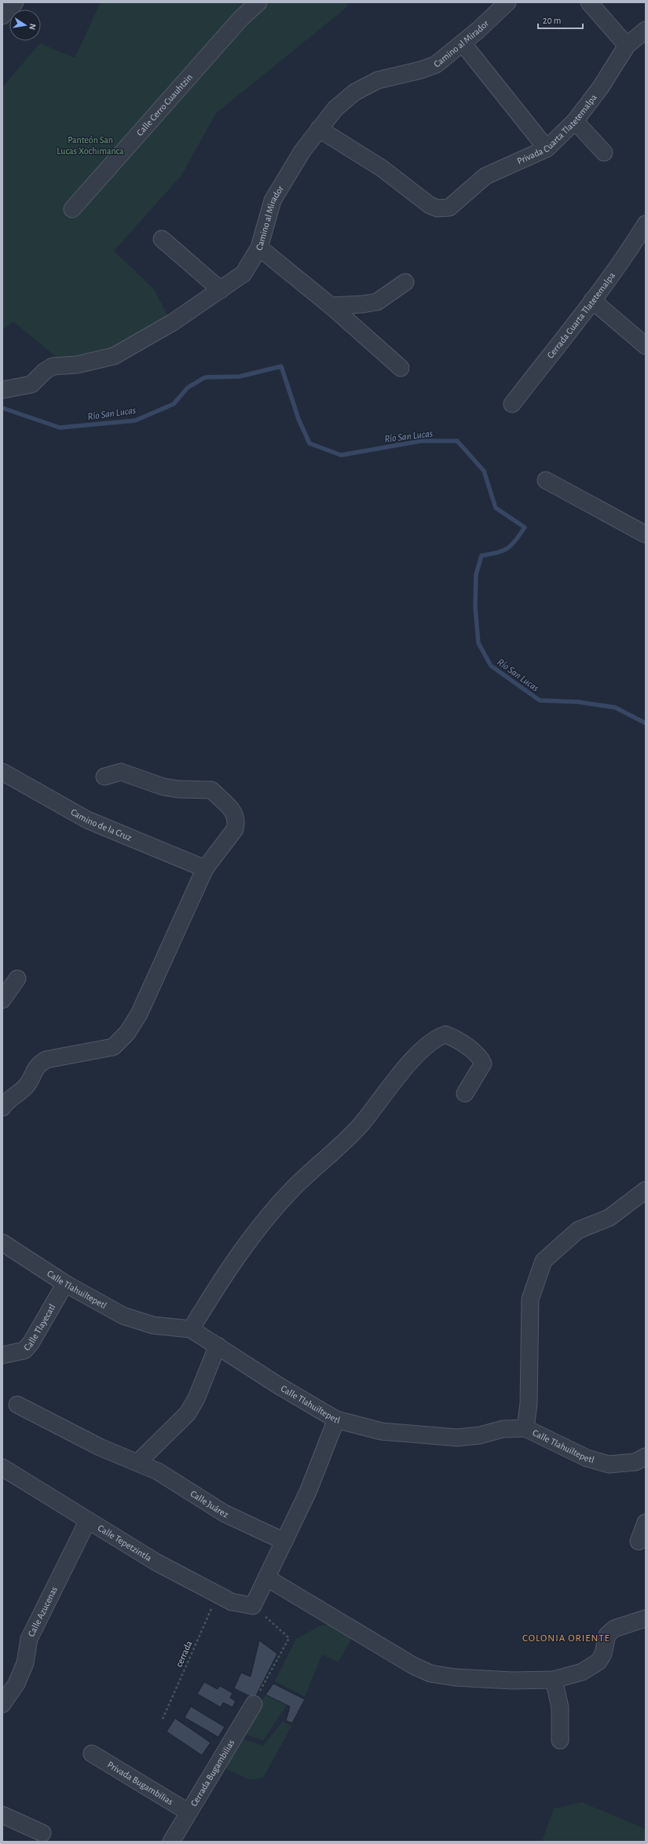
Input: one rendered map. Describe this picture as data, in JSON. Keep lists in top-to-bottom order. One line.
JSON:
{"streets":{"street":["Camino al Mirador","Calle Cerro Cuauhtzin","Privada Cuarta Tlatetemalpa","Cerrada Cuarta Tlatetemalpa","Camino de la Cruz","Calle Tlahuiltepetl","Calle Tlayecatl","Calle Juárez","Calle Tepetzintla","Calle Azucenas","Cerrada Bugambilias","Privada Bugambilias"],"path":["cerrada"]},"crossings":[["Camino al Mirador","Privada Cuarta Tlatetemalpa"],["Calle Tlahuiltepetl","Calle Tlayecatl"],["Calle Tepetzintla","Calle Azucenas"],["Calle Tepetzintla","cerrada"],["Cerrada Bugambilias","Privada Bugambilias"]],"districts":["COLONIA ORIENTE"],"water":["Río San Lucas"],"parks":["Panteón San Lucas Xochimanca"],"scale_bar":"20 m","north":"right"}
